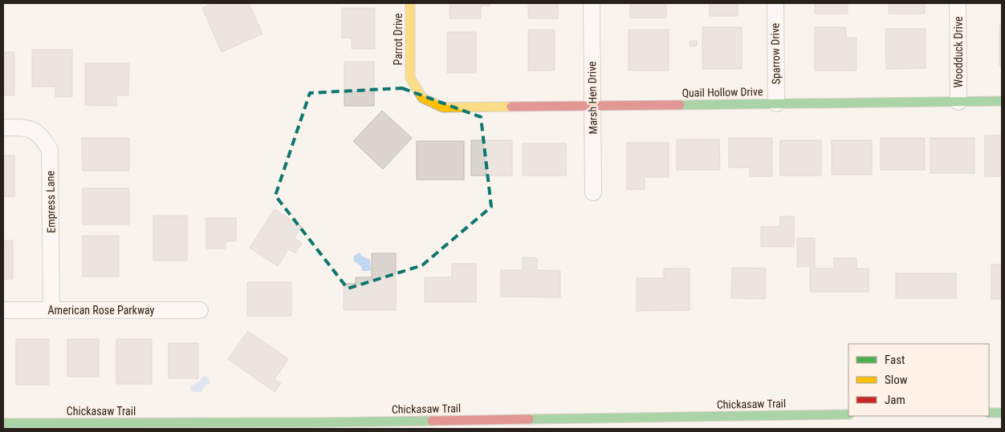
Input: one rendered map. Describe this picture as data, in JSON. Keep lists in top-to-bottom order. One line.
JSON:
{"streets":{"street":["Parrot Drive","Woodduck Drive","Sparrow Drive","Quail Hollow Drive","Marsh Hen Drive","Empress Lane","American Rose Parkway","Chickasaw Trail"]},"crossings":[["Parrot Drive","Quail Hollow Drive"],["Woodduck Drive","Quail Hollow Drive"],["Sparrow Drive","Quail Hollow Drive"],["Quail Hollow Drive","Marsh Hen Drive"],["Empress Lane","American Rose Parkway"]],"legend":["Fast","Slow","Jam"]}
